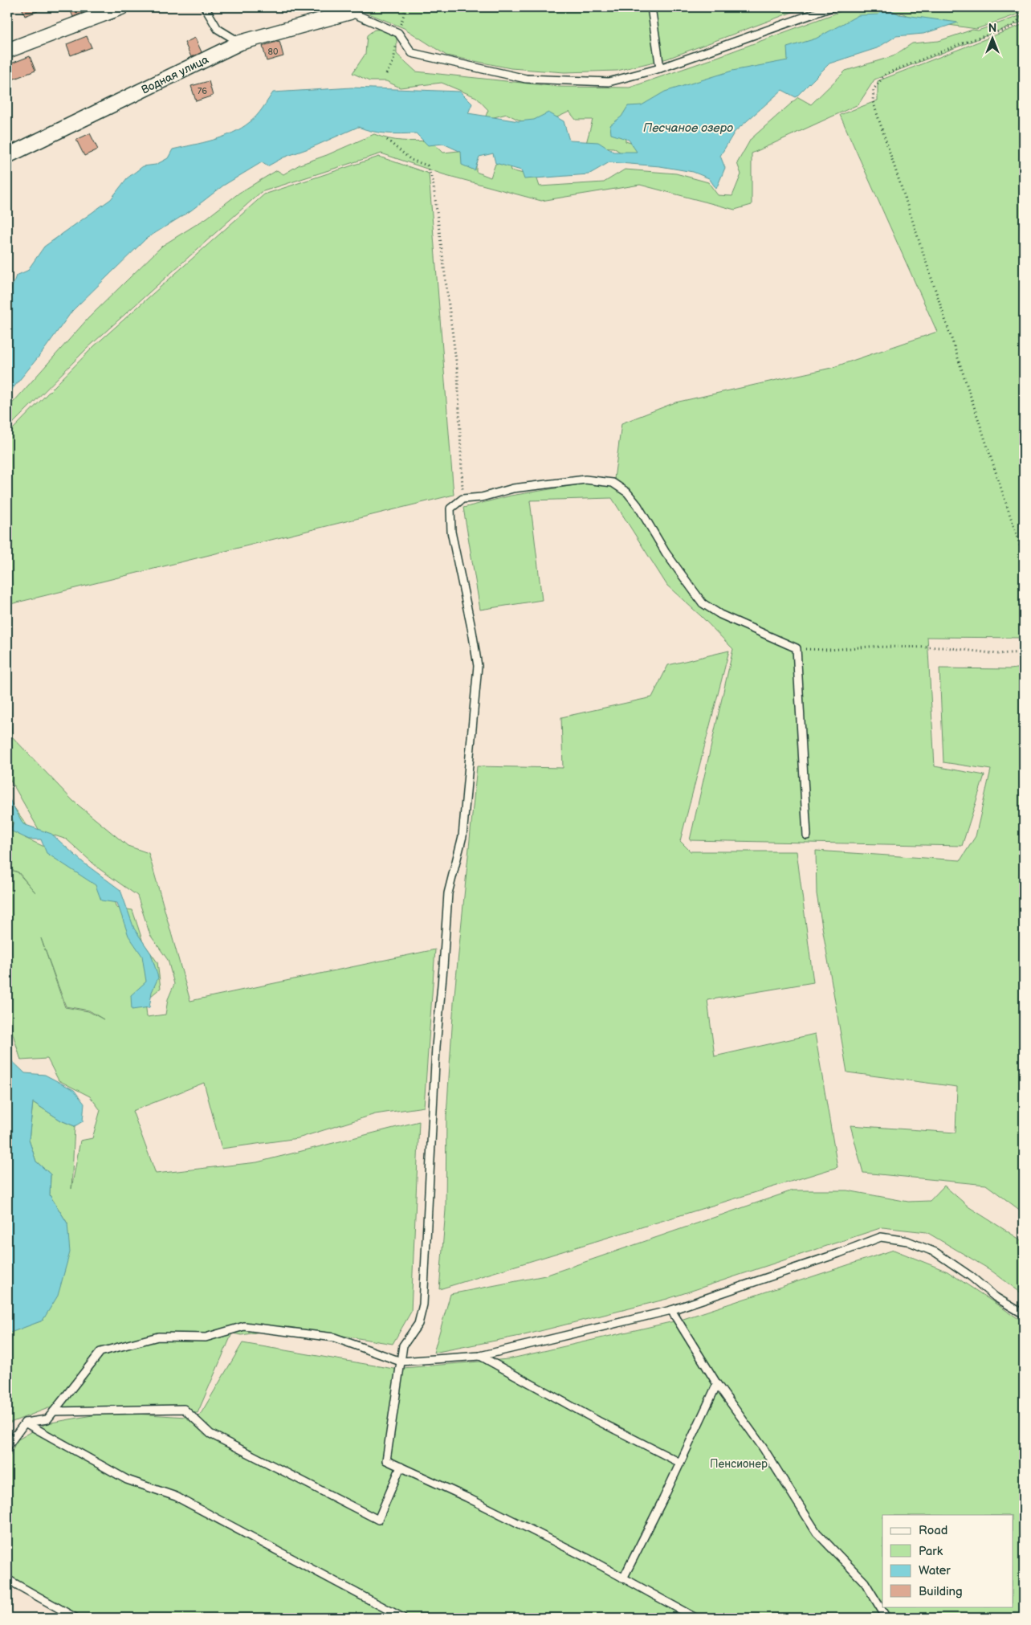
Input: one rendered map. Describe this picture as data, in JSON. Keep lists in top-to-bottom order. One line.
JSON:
{"streets":{"street":["Водная улица"]},"water":["Песчаное озеро"],"parks":["Пенсионер"],"house_numbers":["80","76"],"legend":["Road","Park","Water","Building"],"north":"top"}
